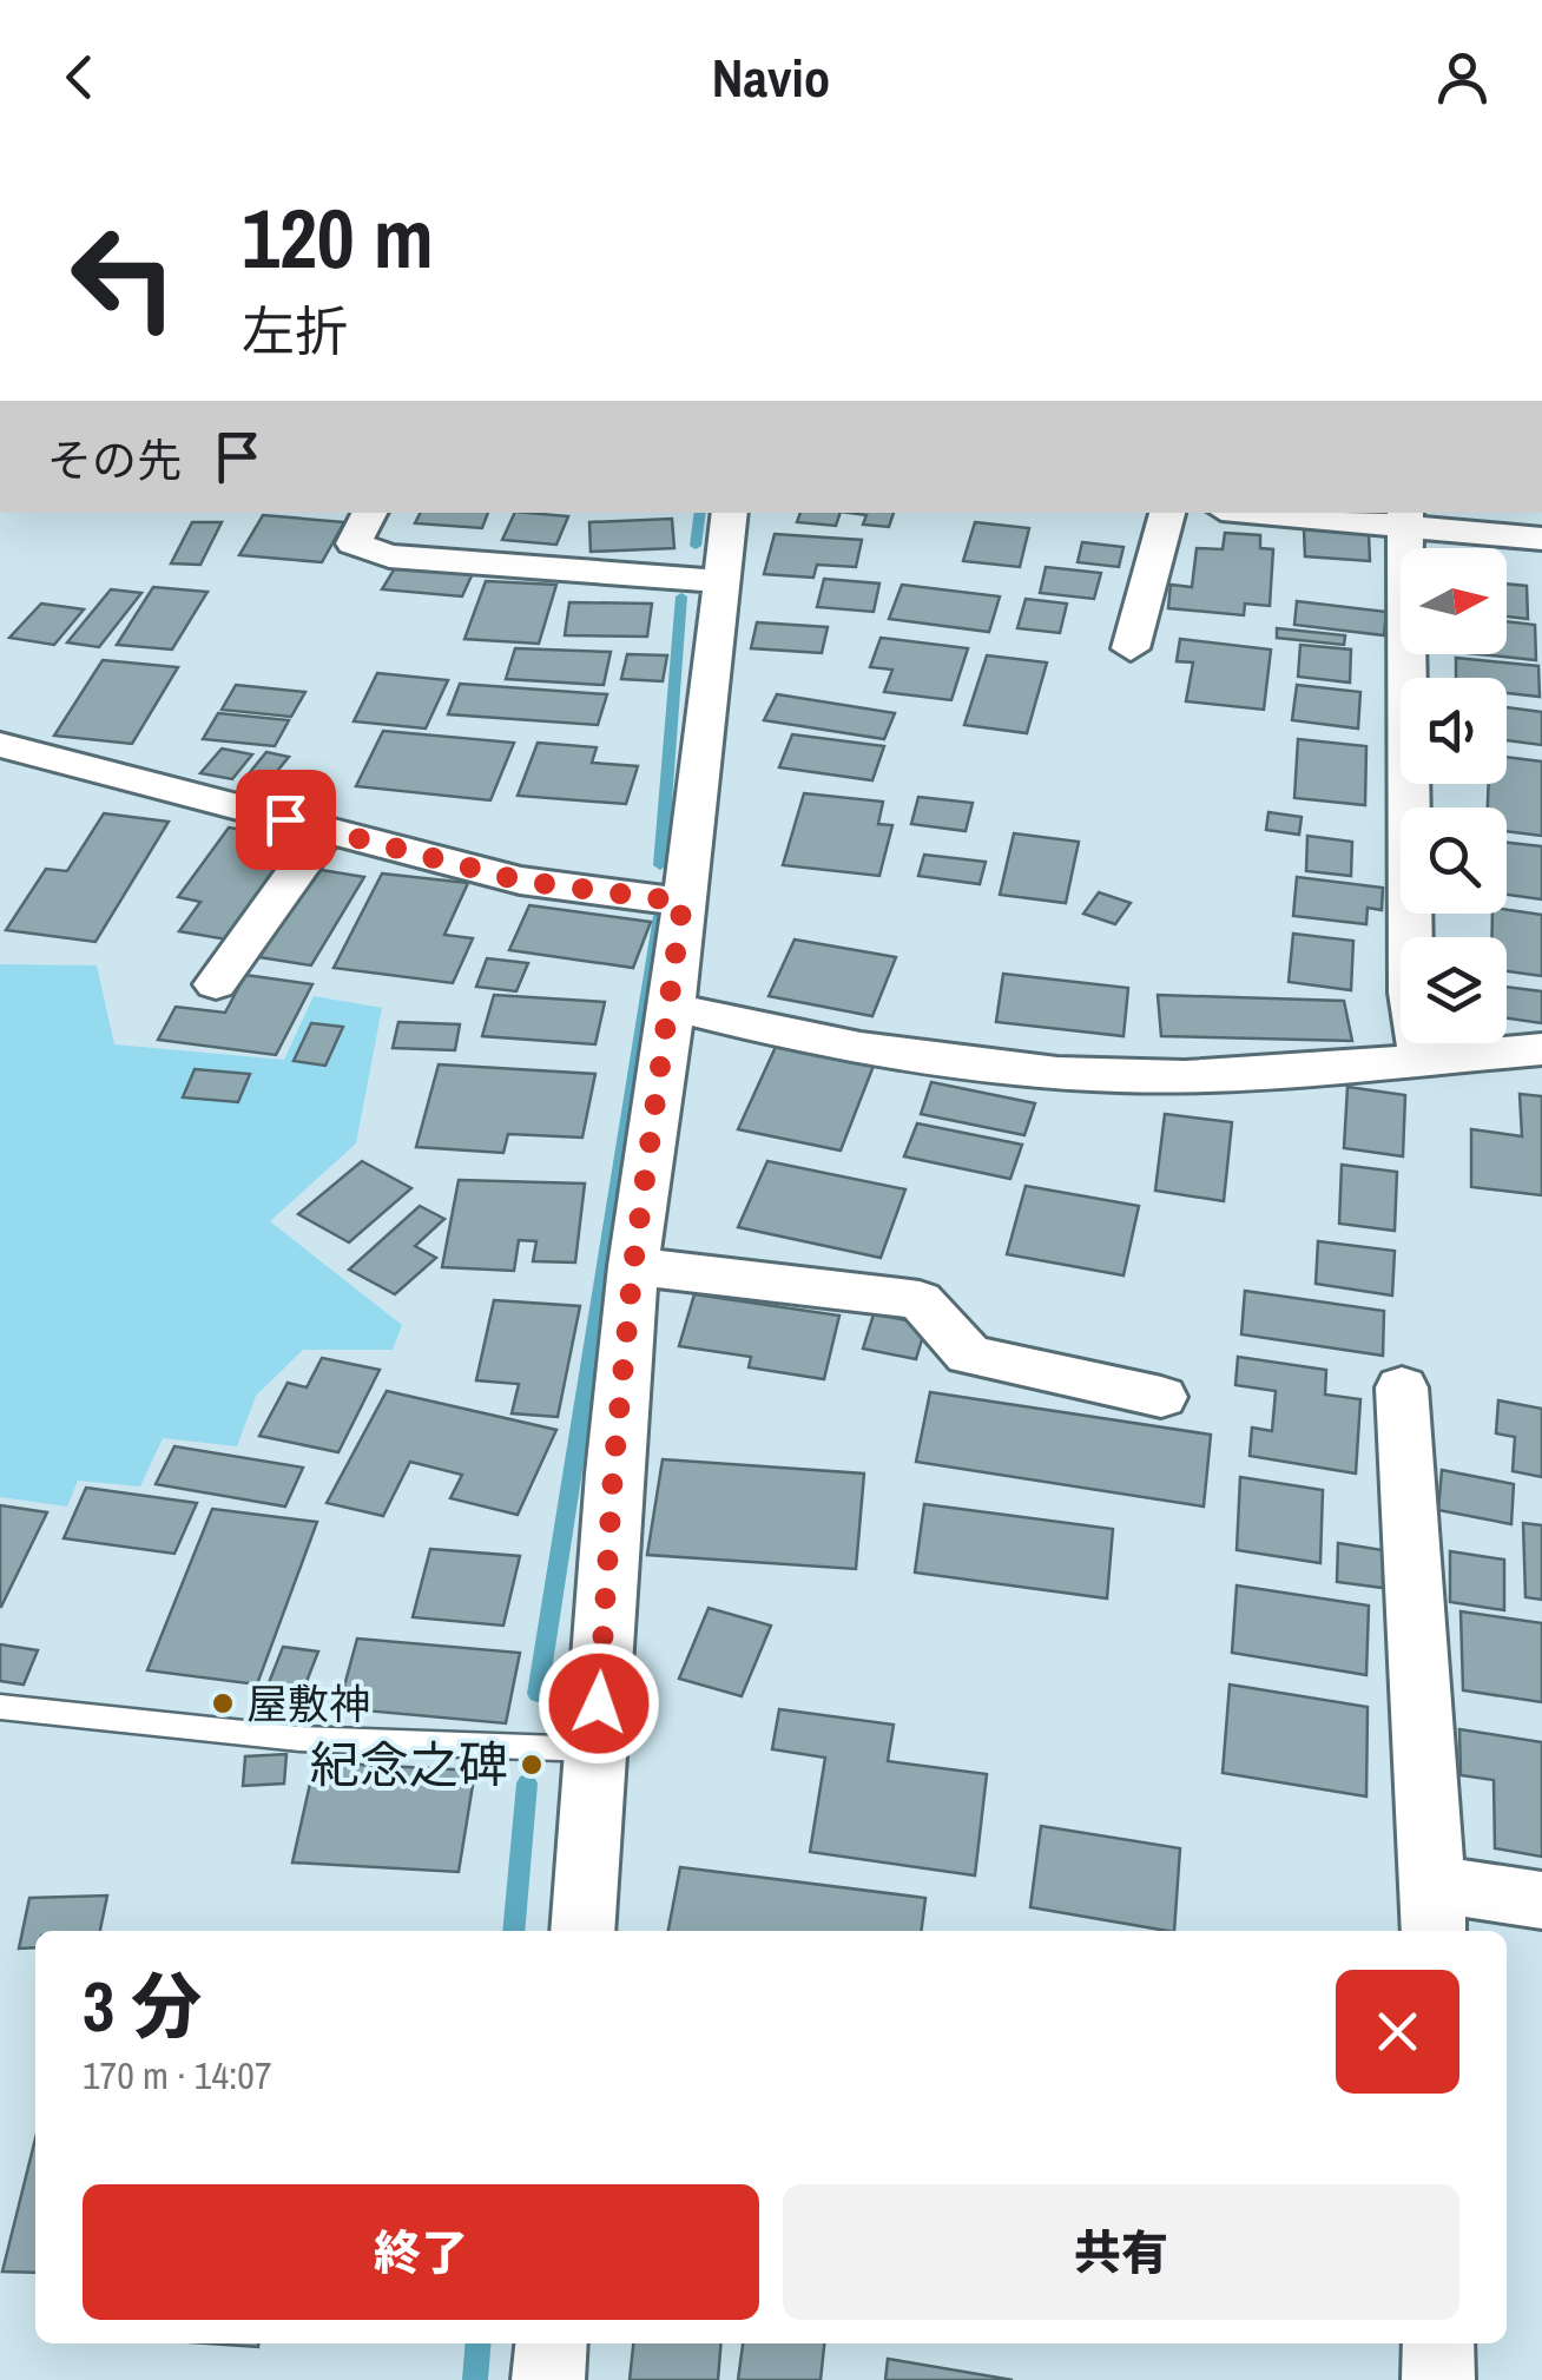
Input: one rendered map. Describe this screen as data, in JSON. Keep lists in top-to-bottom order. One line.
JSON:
{"places":["屋敷神","紀念之碑"],"north":"right","page":{"header":"Navio","turn":["120 m","左折"],"then":"その先","heading":["3 分","170 m · 14:07"],"buttons":["終了","共有"]}}
